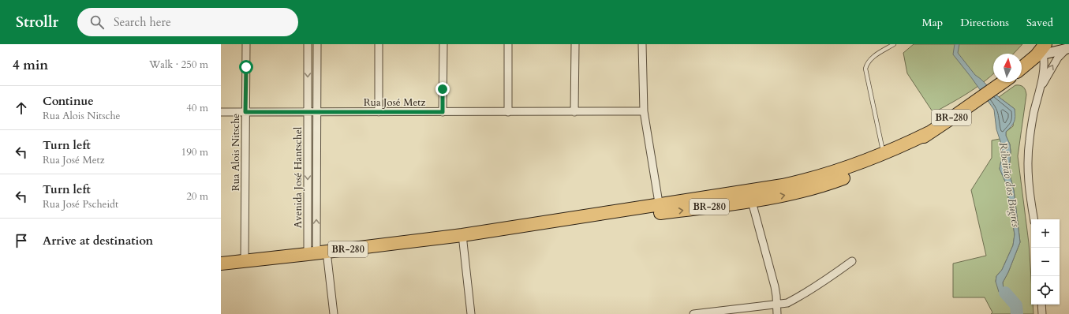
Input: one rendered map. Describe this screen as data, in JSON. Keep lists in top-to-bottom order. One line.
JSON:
{"streets":{"highway":["BR-280"],"street":["Rua José Metz","Rua Alois Nitsche","Avenida José Hantschel"]},"crossings":[["Rua José Metz","Rua Alois Nitsche"],["Rua José Metz","Avenida José Hantschel"],["BR-280","Rua Alois Nitsche"],["BR-280","Avenida José Hantschel"]],"water":["Ribeirão dos Bugres"],"north":"top","page":{"header":"Strollr","search":"Search here","nav":["Map","Directions","Saved"],"heading":["4 min","Walk · 250 m"],"list":[["Continue","Rua Alois Nitsche","40 m"],["Turn left","Rua José Metz","190 m"],["Turn left","Rua José Pscheidt","20 m"],"Arrive at destination"],"map_buttons":["+","−"]}}
